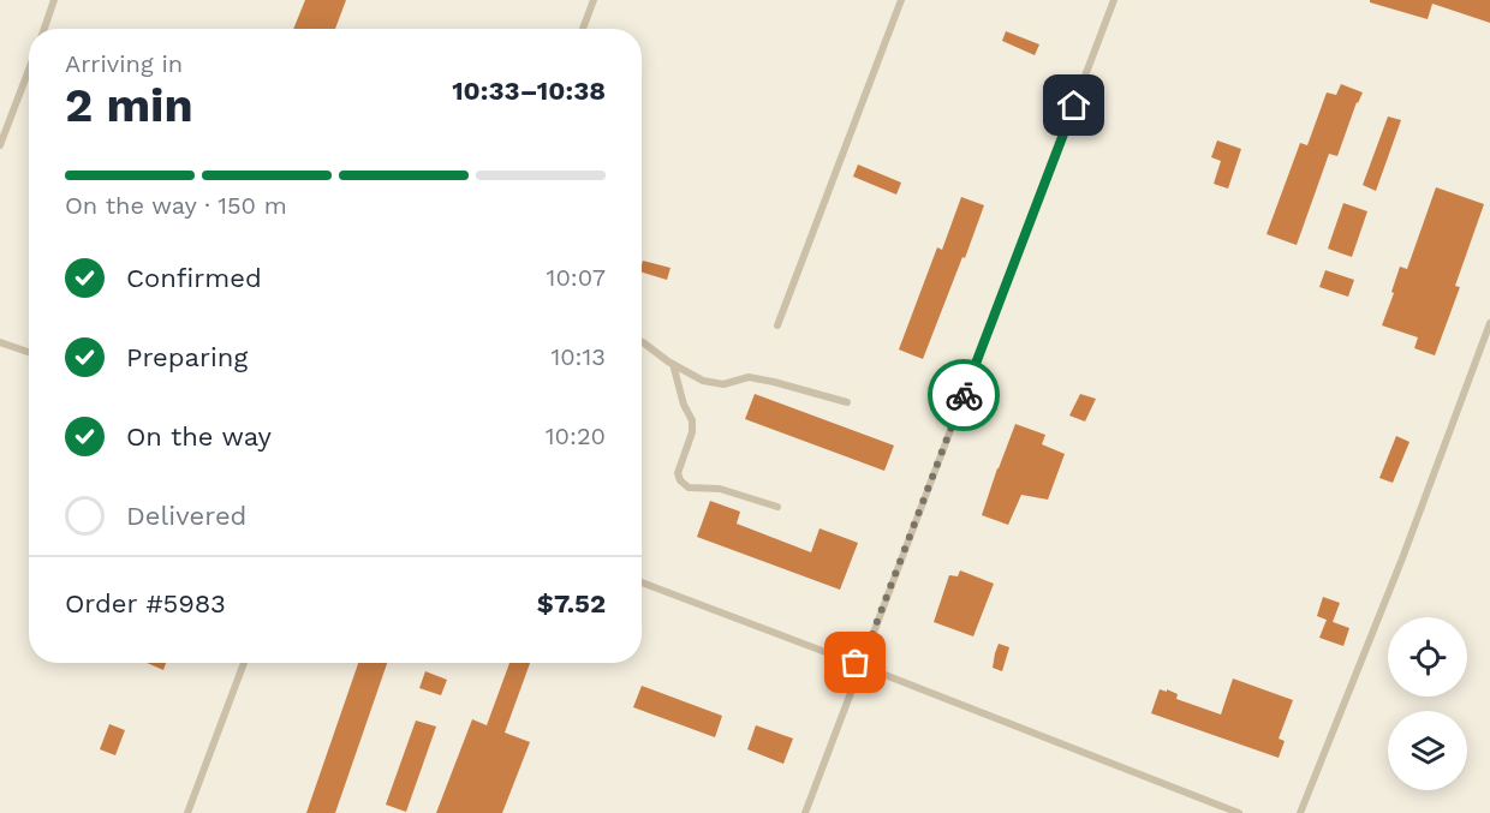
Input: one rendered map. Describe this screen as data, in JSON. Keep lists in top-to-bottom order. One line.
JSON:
{"page":{"heading":["2 min","Arriving in","10:33–10:38"],"panel":["Order #5983","$7.52"],"bar":"On the way · 150 m","list":[["Confirmed","10:07"],["Preparing","10:13"],["On the way","10:20"],"Delivered"]}}
